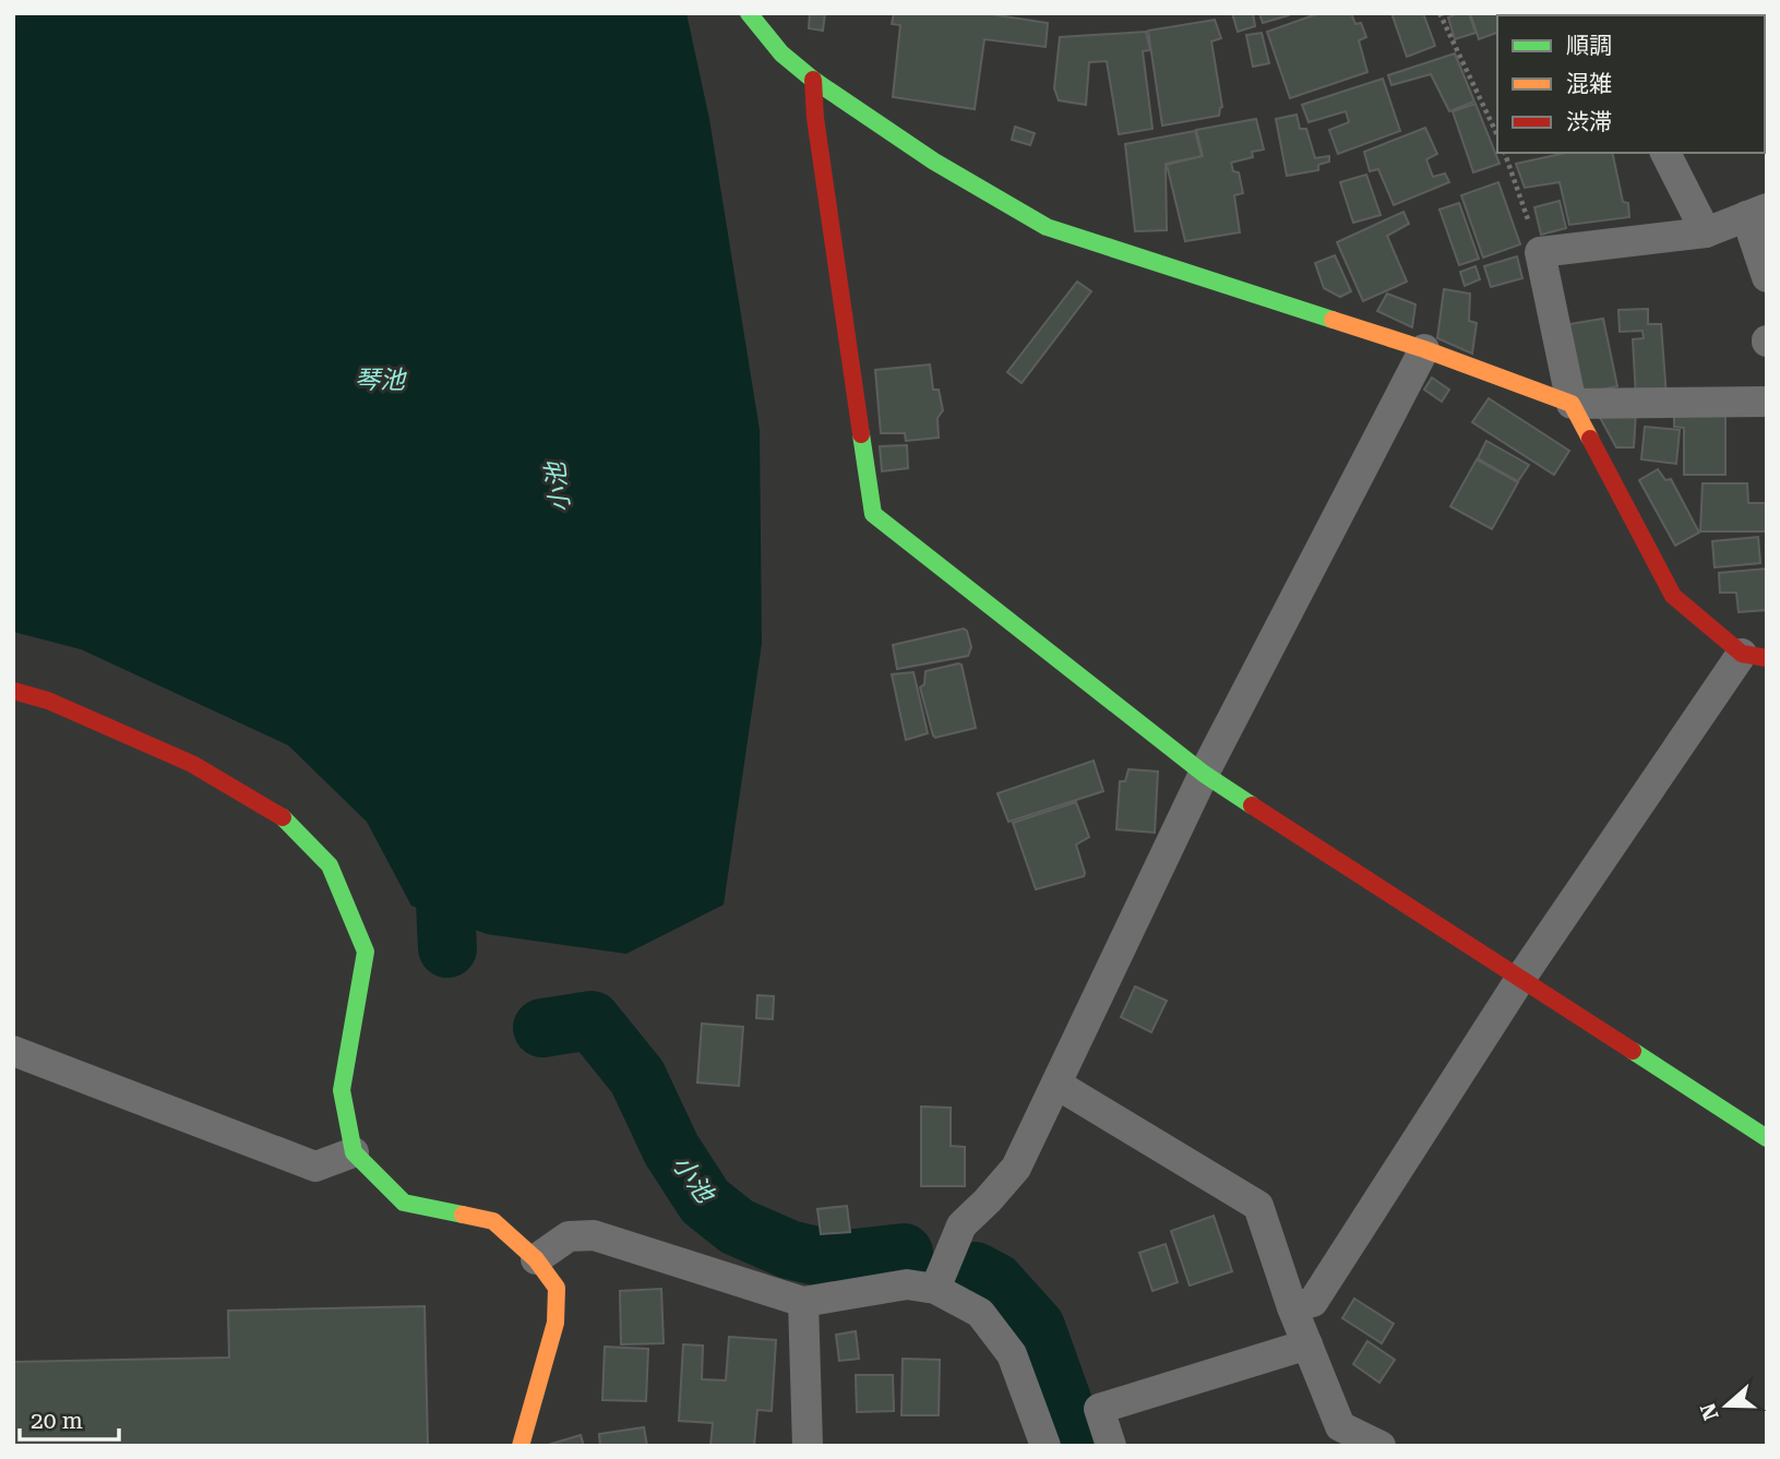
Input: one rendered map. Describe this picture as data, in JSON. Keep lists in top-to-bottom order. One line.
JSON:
{"water":["琴池","小池"],"legend":["順調","混雑","渋滞"],"scale_bar":"20 m","north":"left"}
